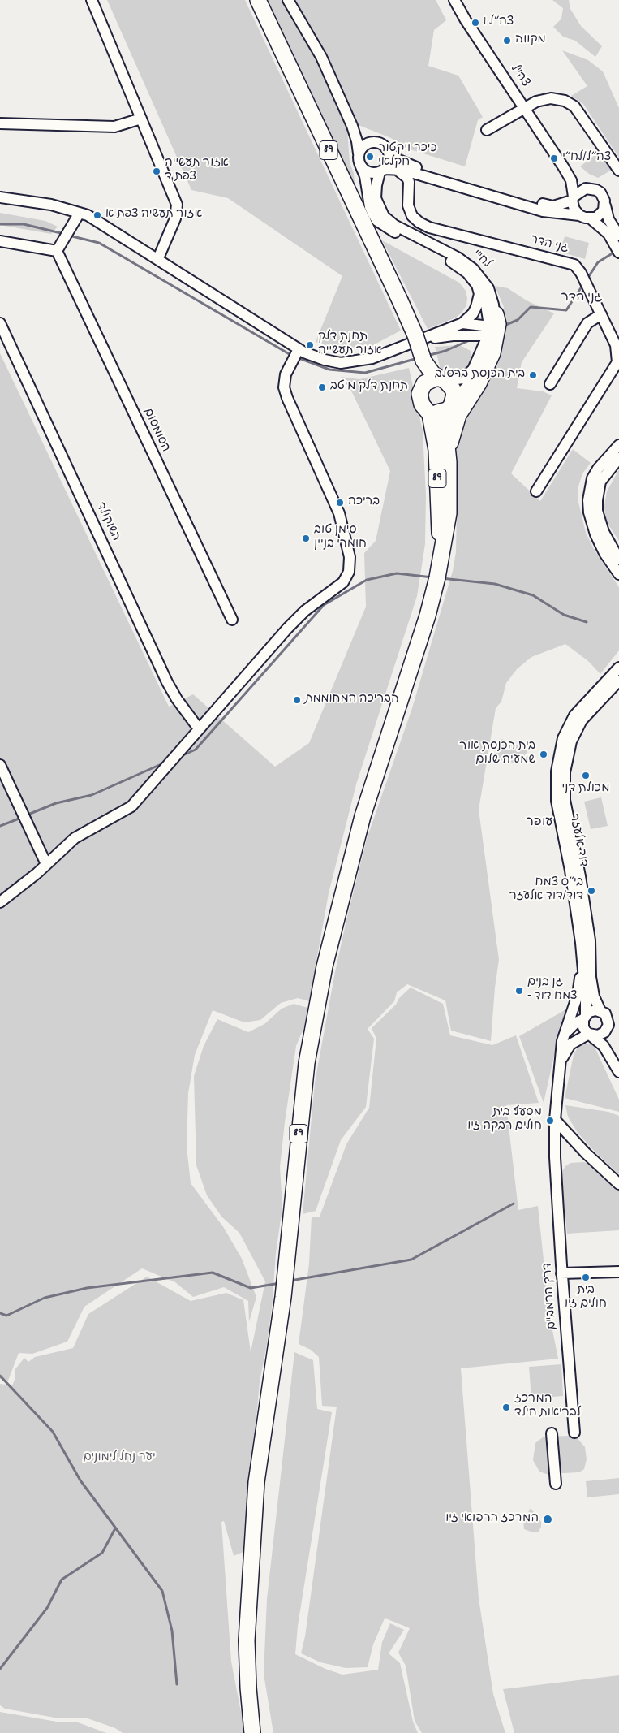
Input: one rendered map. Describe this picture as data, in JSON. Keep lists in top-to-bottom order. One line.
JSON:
{"streets":{"highway":["89"],"street":["צה\"ל","גני הדר","לח\"י","הסומסום","השוקולד","דוד אלעזר","דרך הרמב\"ם"]},"crossings":[["89","לח\"י"],["דוד אלעזר","דרך הרמב\"ם"]],"districts":["גני הדר","עופר"],"parks":["יער נחל לימונים"],"places":["צה״ל 1","מקווה","כיכר ויקטור חקלאי","צה״ל/לח״י","אזור תעשייה צפת ד","אזור תעשיה צפת א","תחנת דלק אזור תעשייה","בית הכנסת ברסלב","תחנת דלק מיטב","בריכה","סימן טוב חומרי בניין","הבריכה המחוממת","בית הכנסת אור שמעיה שלום","מכולת דני","בי״ס צמח דוד/דוד אלעזר","גן בנים - צמח דוד","מסעף בית חולים רבקה זיו","בית חולים זיו","המרכז לבריאות הילד","המרכז הרפואי זיו"]}
